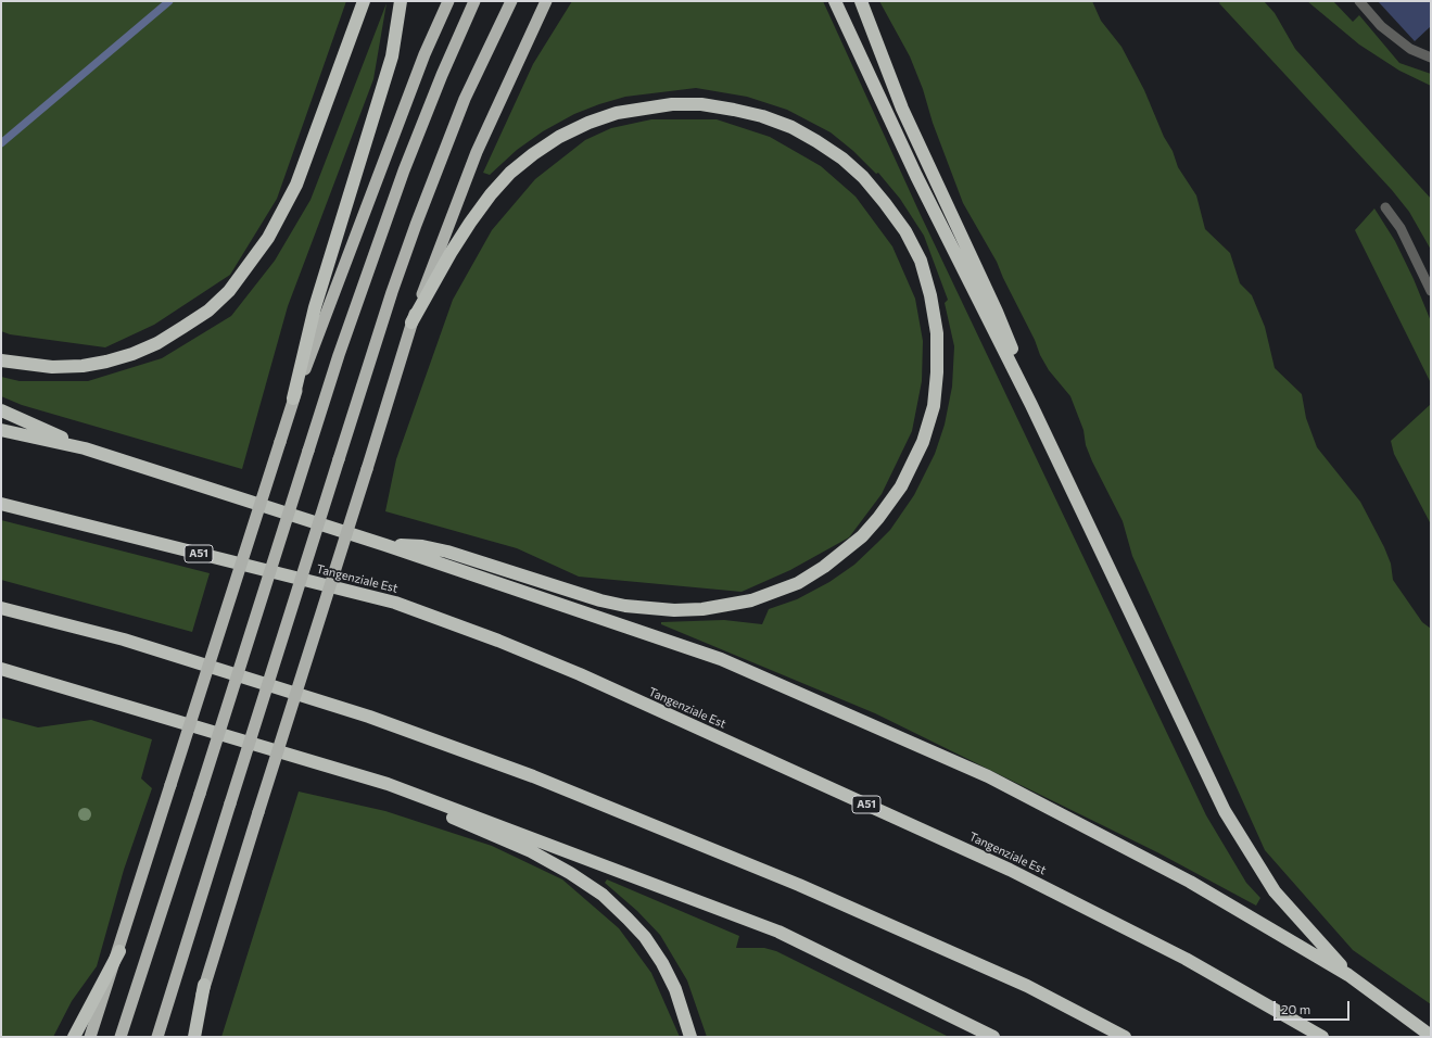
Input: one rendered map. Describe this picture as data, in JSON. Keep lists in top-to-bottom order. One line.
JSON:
{"streets":{"highway":["A51","Tangenziale Est"]},"scale_bar":"20 m"}
